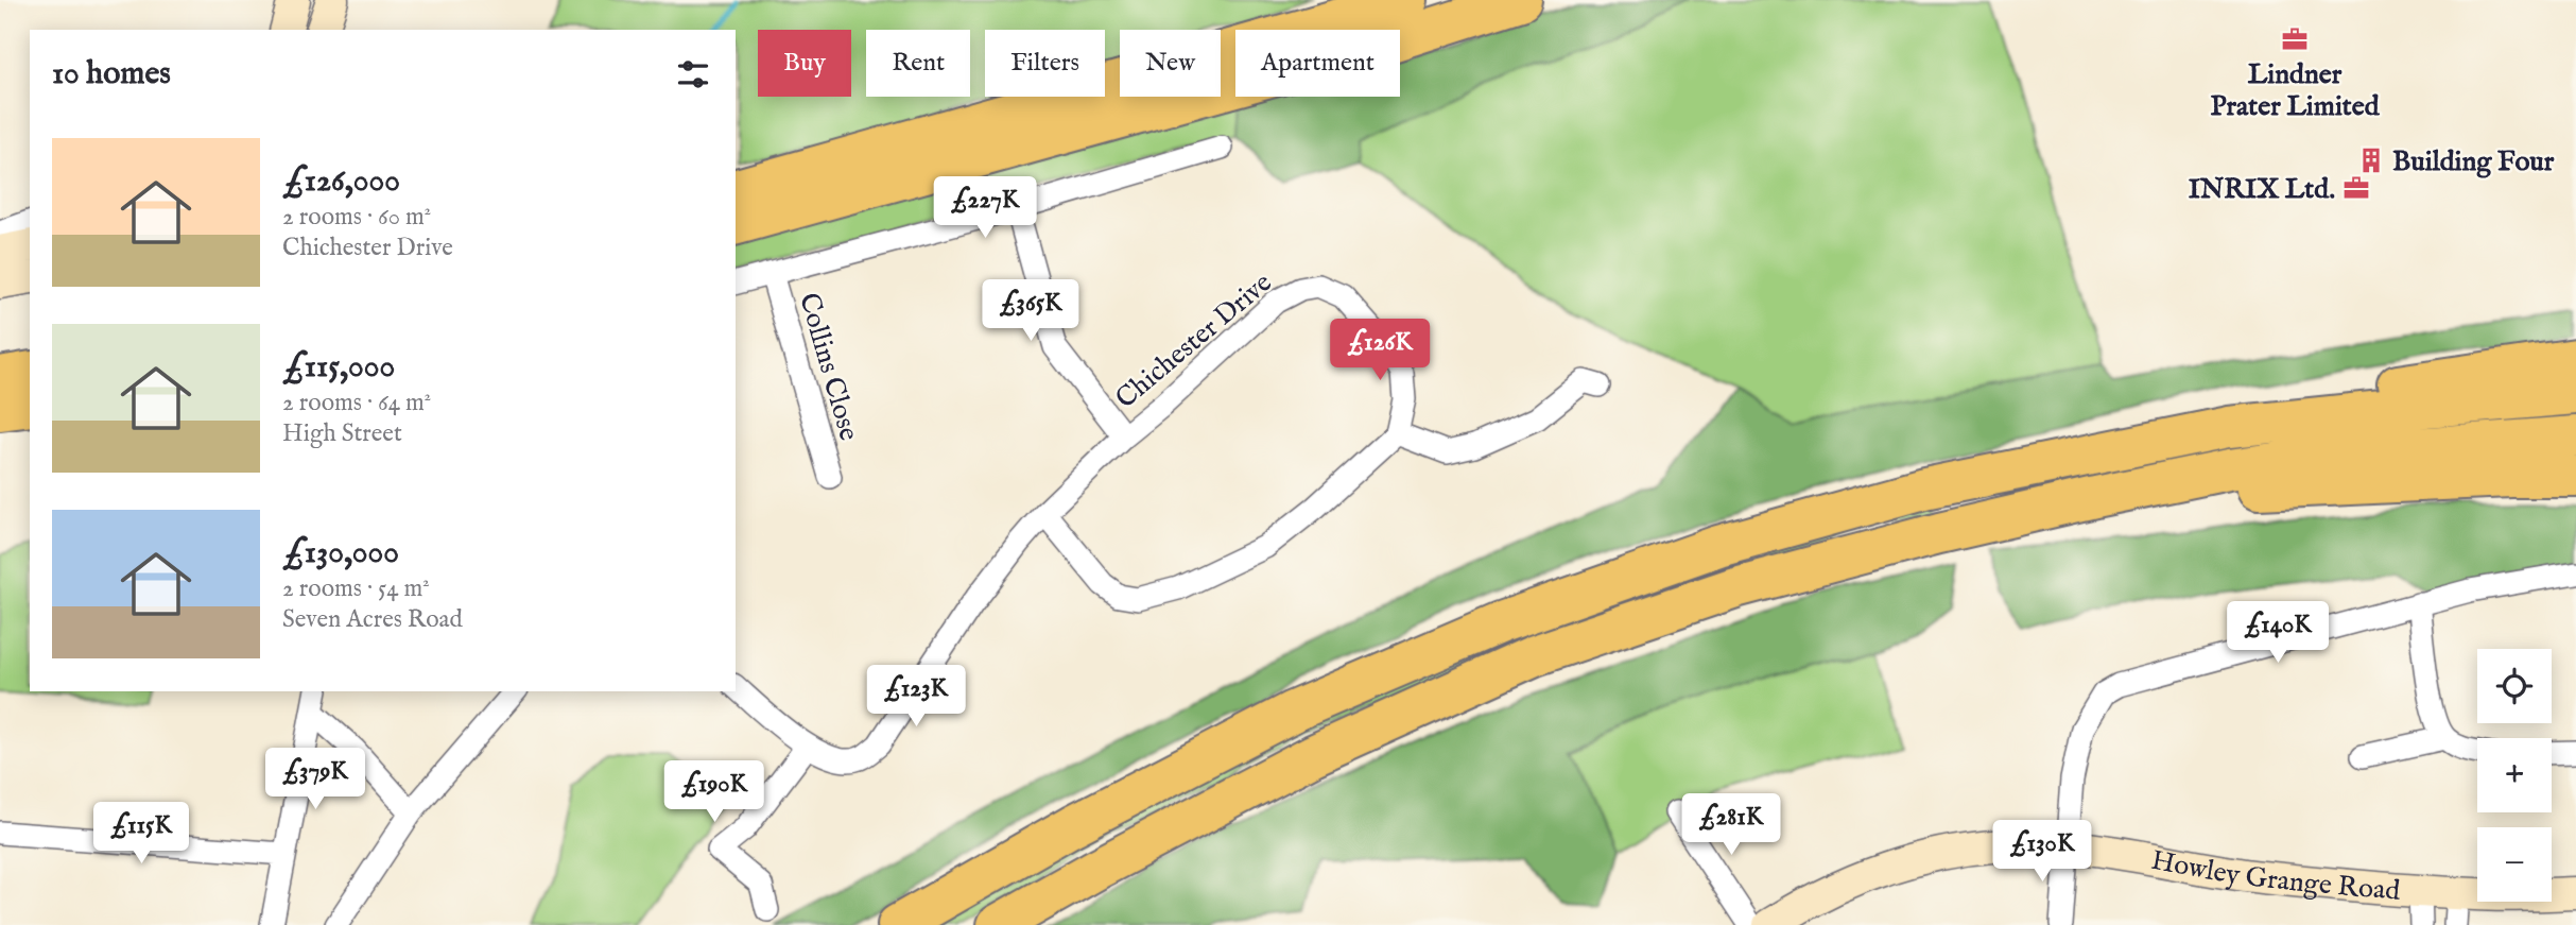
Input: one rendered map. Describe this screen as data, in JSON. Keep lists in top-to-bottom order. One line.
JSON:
{"streets":{"street":["Chichester Drive","Collins Close","Howley Grange Road"]},"places":{"office":["Lindner Prater Limited","INRIX Ltd."],"building":["Building Four"]},"page":{"chip":["Buy","Rent","Filters","New","Apartment"],"heading":"10 homes","list":[{"name":"£126,000","note":"2 rooms · 60 m² · Chichester Drive"},{"name":"£115,000","note":"2 rooms · 64 m² · High Street"},{"name":"£130,000","note":"2 rooms · 54 m² · Seven Acres Road"}],"price":["£227K","£365K","£126K","£140K","£123K","£379K","£190K","£281K","£115K","£130K"],"map_buttons":["+","−"]}}
